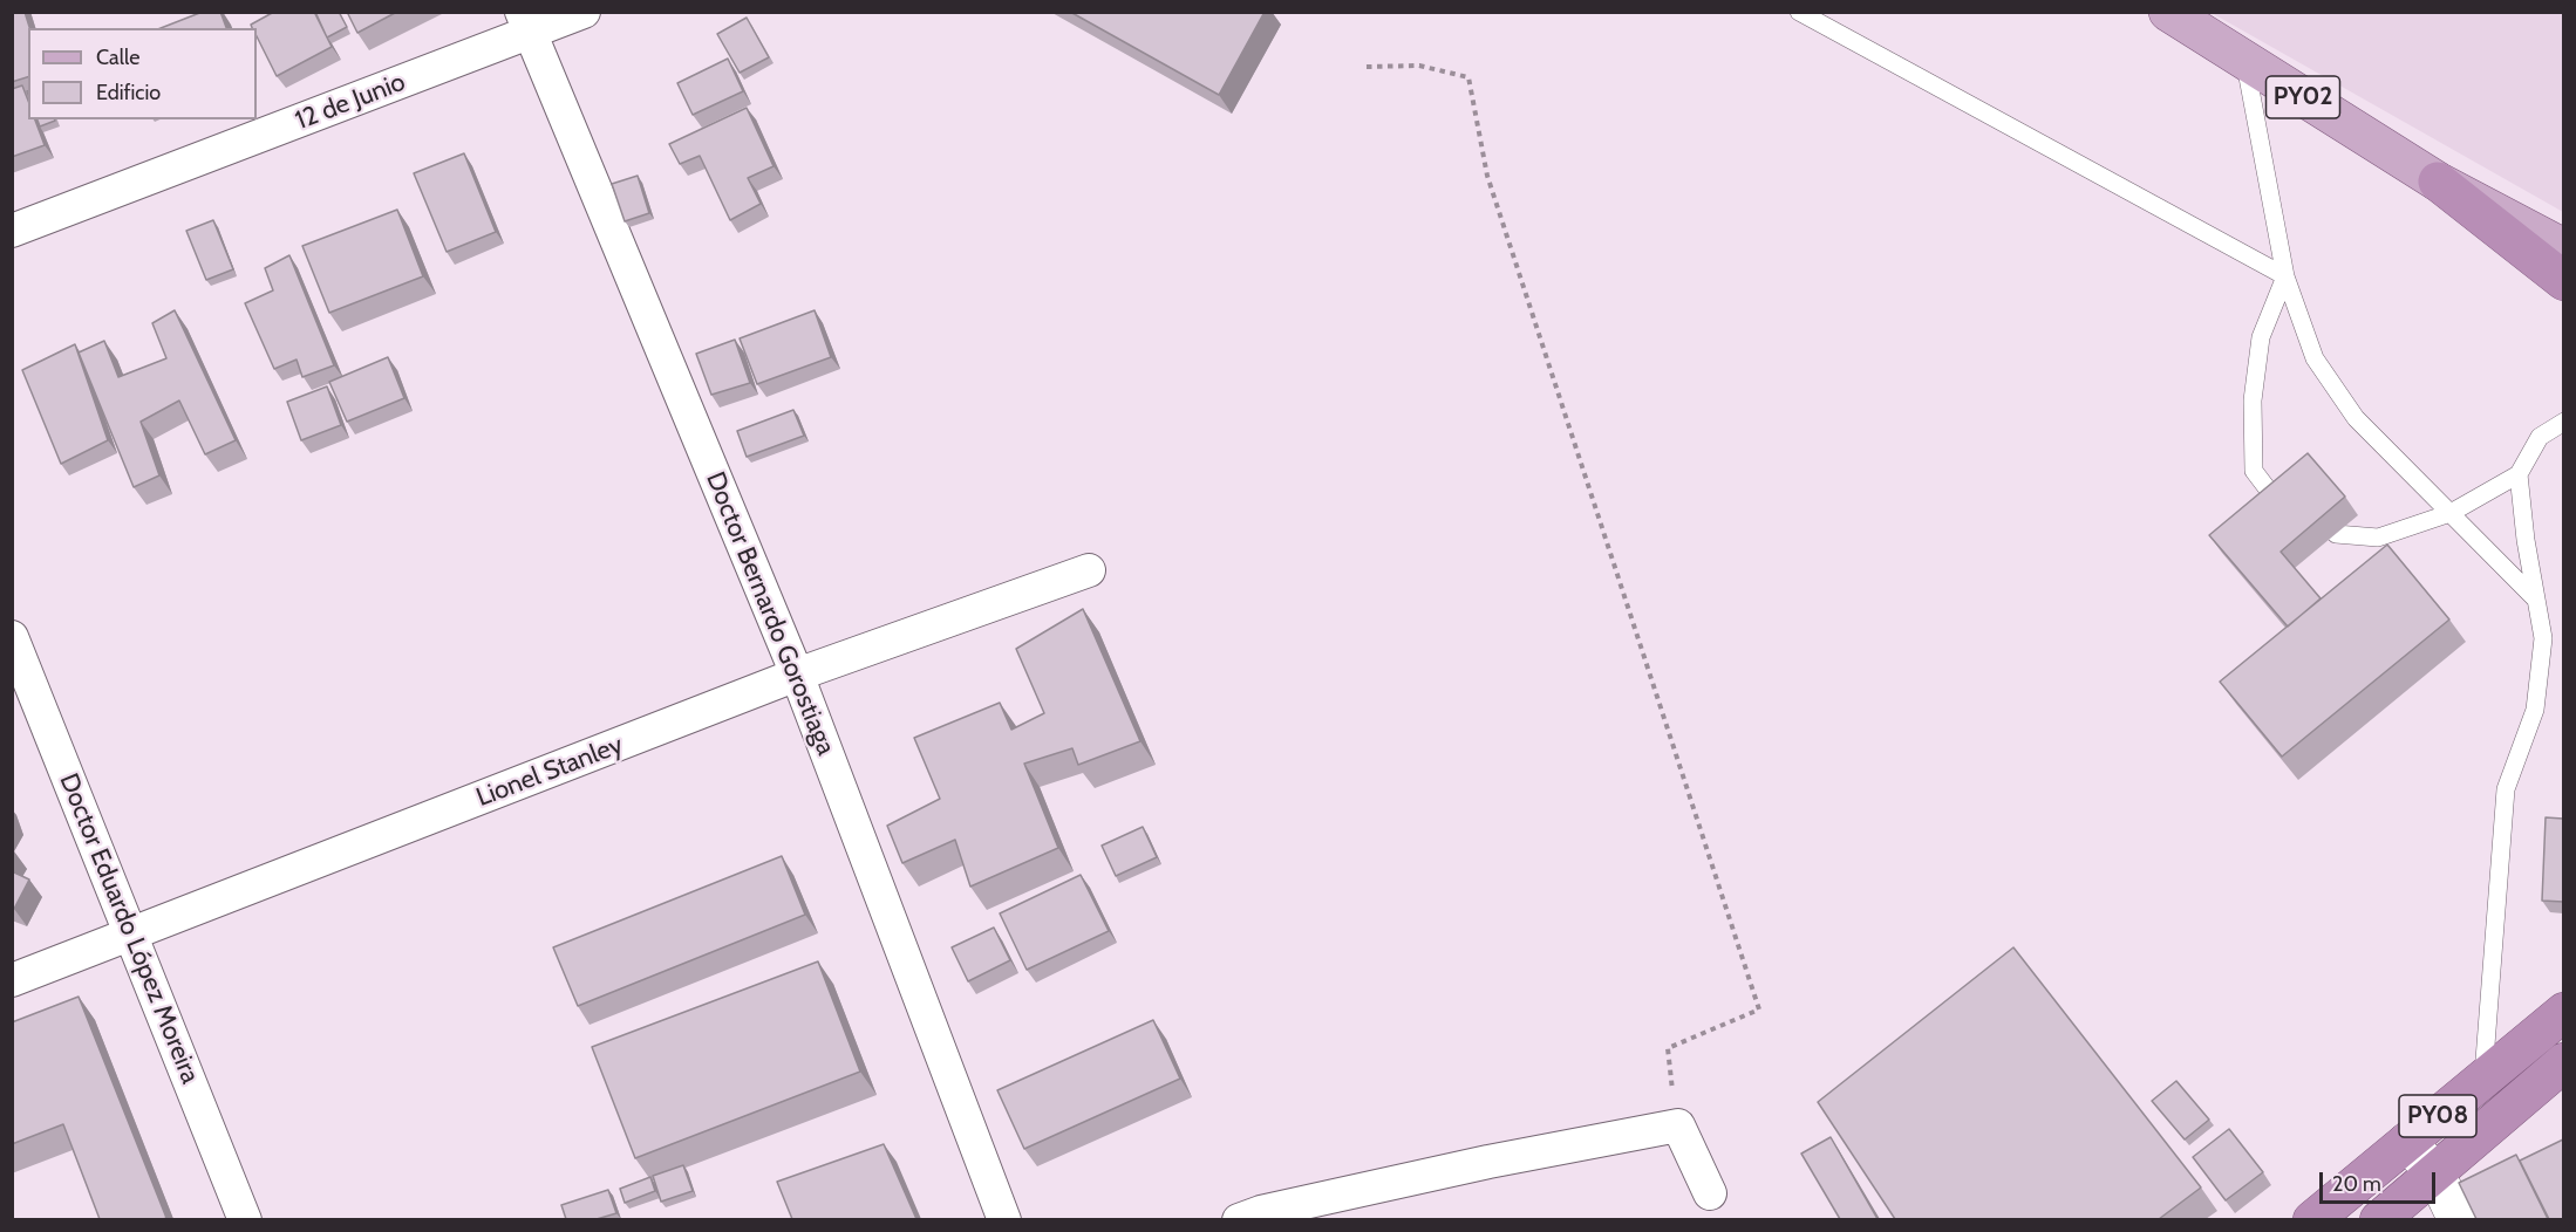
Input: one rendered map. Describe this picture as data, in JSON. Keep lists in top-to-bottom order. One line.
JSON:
{"streets":{"highway":["PY02","PY08"],"street":["12 de Junio","Doctor Bernardo Gorostiaga","Lionel Stanley","Doctor Eduardo López Moreira"]},"crossings":[["12 de Junio","Doctor Bernardo Gorostiaga"],["Doctor Bernardo Gorostiaga","Lionel Stanley"],["Lionel Stanley","Doctor Eduardo López Moreira"]],"legend":["Calle","Edificio"],"scale_bar":"20 m"}
